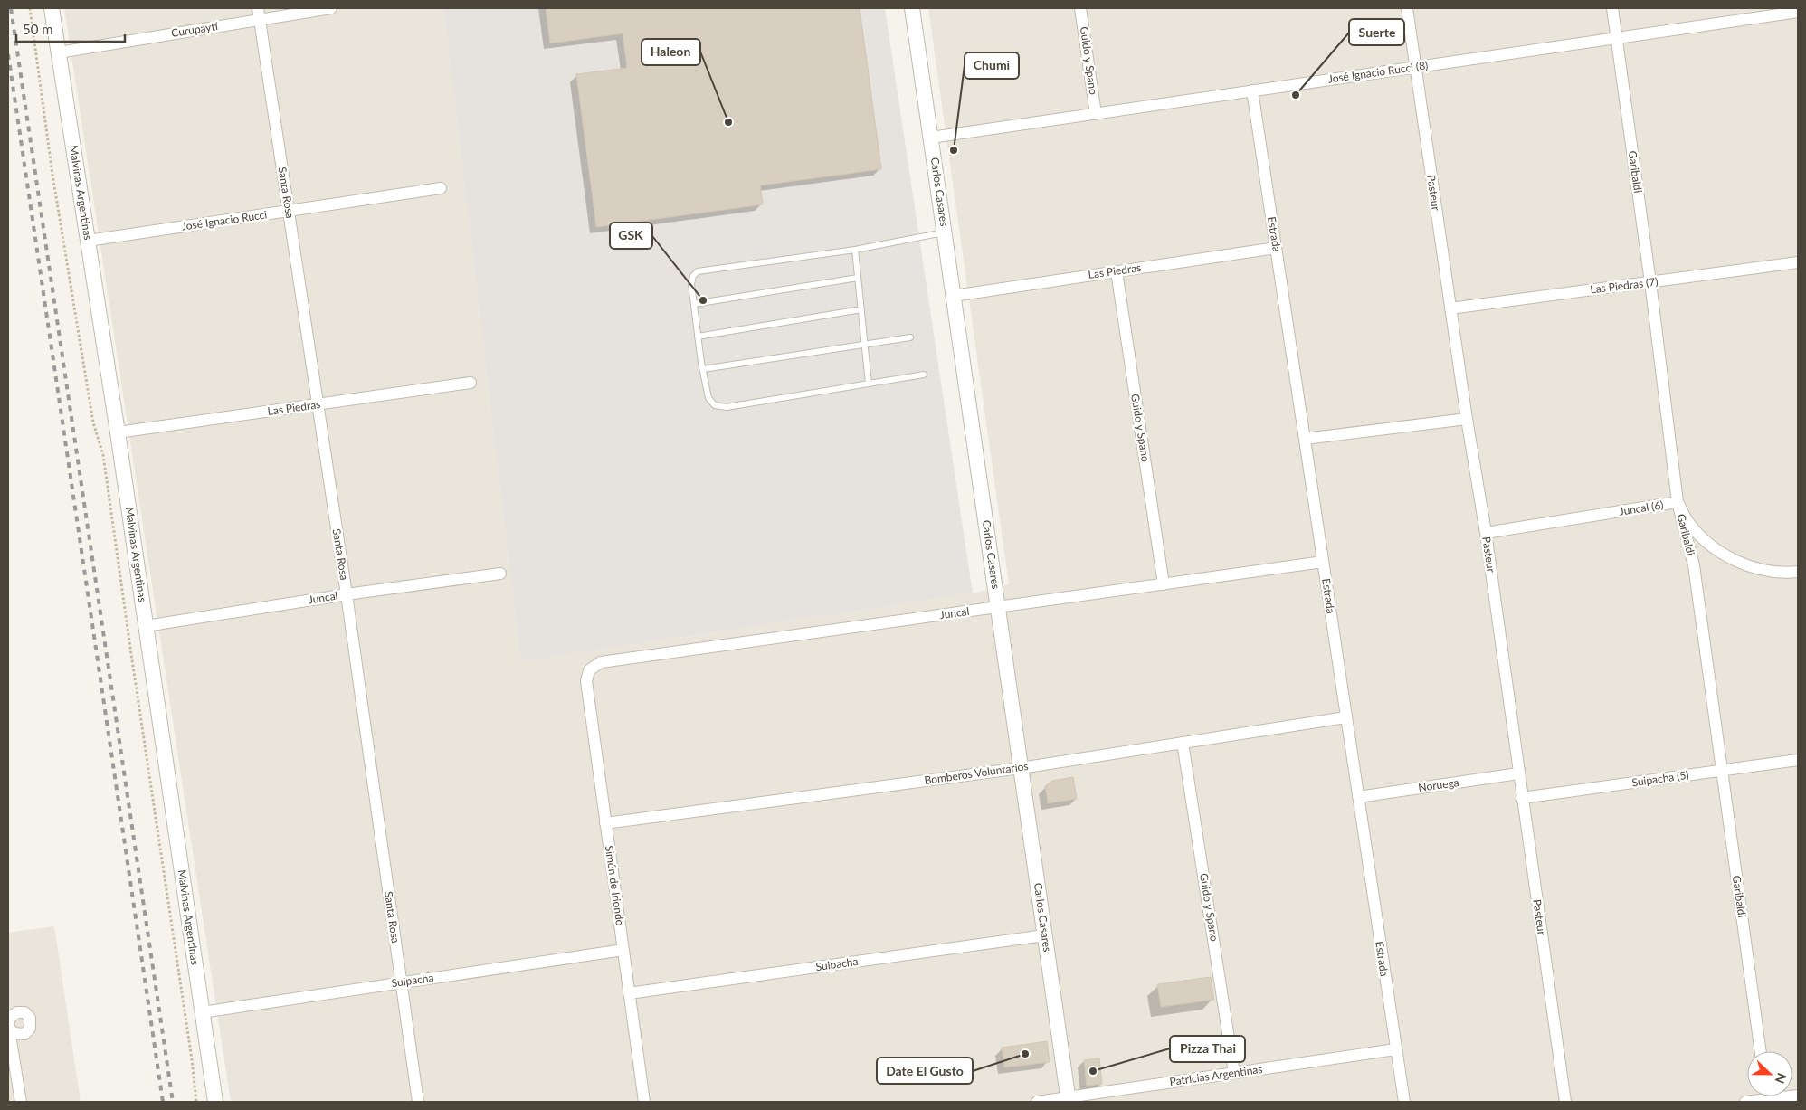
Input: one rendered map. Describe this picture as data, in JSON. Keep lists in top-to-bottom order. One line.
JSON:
{"streets":{"street":["Curupaytí","Guido y Spano","José Ignacio Rucci (8)","Garibaldi","Carlos Casares","Malvinas Argentinas","Santa Rosa","Pasteur","José Ignacio Rucci","Estrada","Las Piedras","Las Piedras (7)","Juncal (6)","Juncal","Bomberos Voluntarios","Suipacha (5)","Noruega","Simón de Iriondo","Suipacha","Patricias Argentinas"]},"crossings":[["Curupaytí","Malvinas Argentinas"],["Curupaytí","Santa Rosa"],["Guido y Spano","José Ignacio Rucci (8)"],["Guido y Spano","Las Piedras"],["Guido y Spano","Juncal"],["Guido y Spano","Bomberos Voluntarios"],["Guido y Spano","Patricias Argentinas"],["José Ignacio Rucci (8)","Garibaldi"],["José Ignacio Rucci (8)","Carlos Casares"],["José Ignacio Rucci (8)","Pasteur"],["José Ignacio Rucci (8)","Estrada"],["Garibaldi","Las Piedras (7)"],["Garibaldi","Juncal (6)"],["Garibaldi","Suipacha (5)"],["Carlos Casares","Las Piedras"],["Carlos Casares","Juncal"],["Carlos Casares","Bomberos Voluntarios"],["Carlos Casares","Suipacha"],["Carlos Casares","Patricias Argentinas"],["Malvinas Argentinas","José Ignacio Rucci"],["Malvinas Argentinas","Las Piedras"],["Malvinas Argentinas","Juncal"],["Malvinas Argentinas","Suipacha"],["Santa Rosa","José Ignacio Rucci"],["Santa Rosa","Las Piedras"],["Santa Rosa","Juncal"],["Santa Rosa","Suipacha"],["Pasteur","Las Piedras (7)"],["Pasteur","Juncal (6)"],["Pasteur","Suipacha (5)"],["Pasteur","Noruega"],["Estrada","Las Piedras"],["Estrada","Juncal"],["Estrada","Bomberos Voluntarios"],["Estrada","Noruega"],["Estrada","Patricias Argentinas"],["Juncal","Simón de Iriondo"],["Bomberos Voluntarios","Simón de Iriondo"],["Simón de Iriondo","Suipacha"]],"places":["Suerte","Haleon","Chumi","GSK","Date El Gusto","Pizza Thai"],"scale_bar":"50 m","north":"right"}
